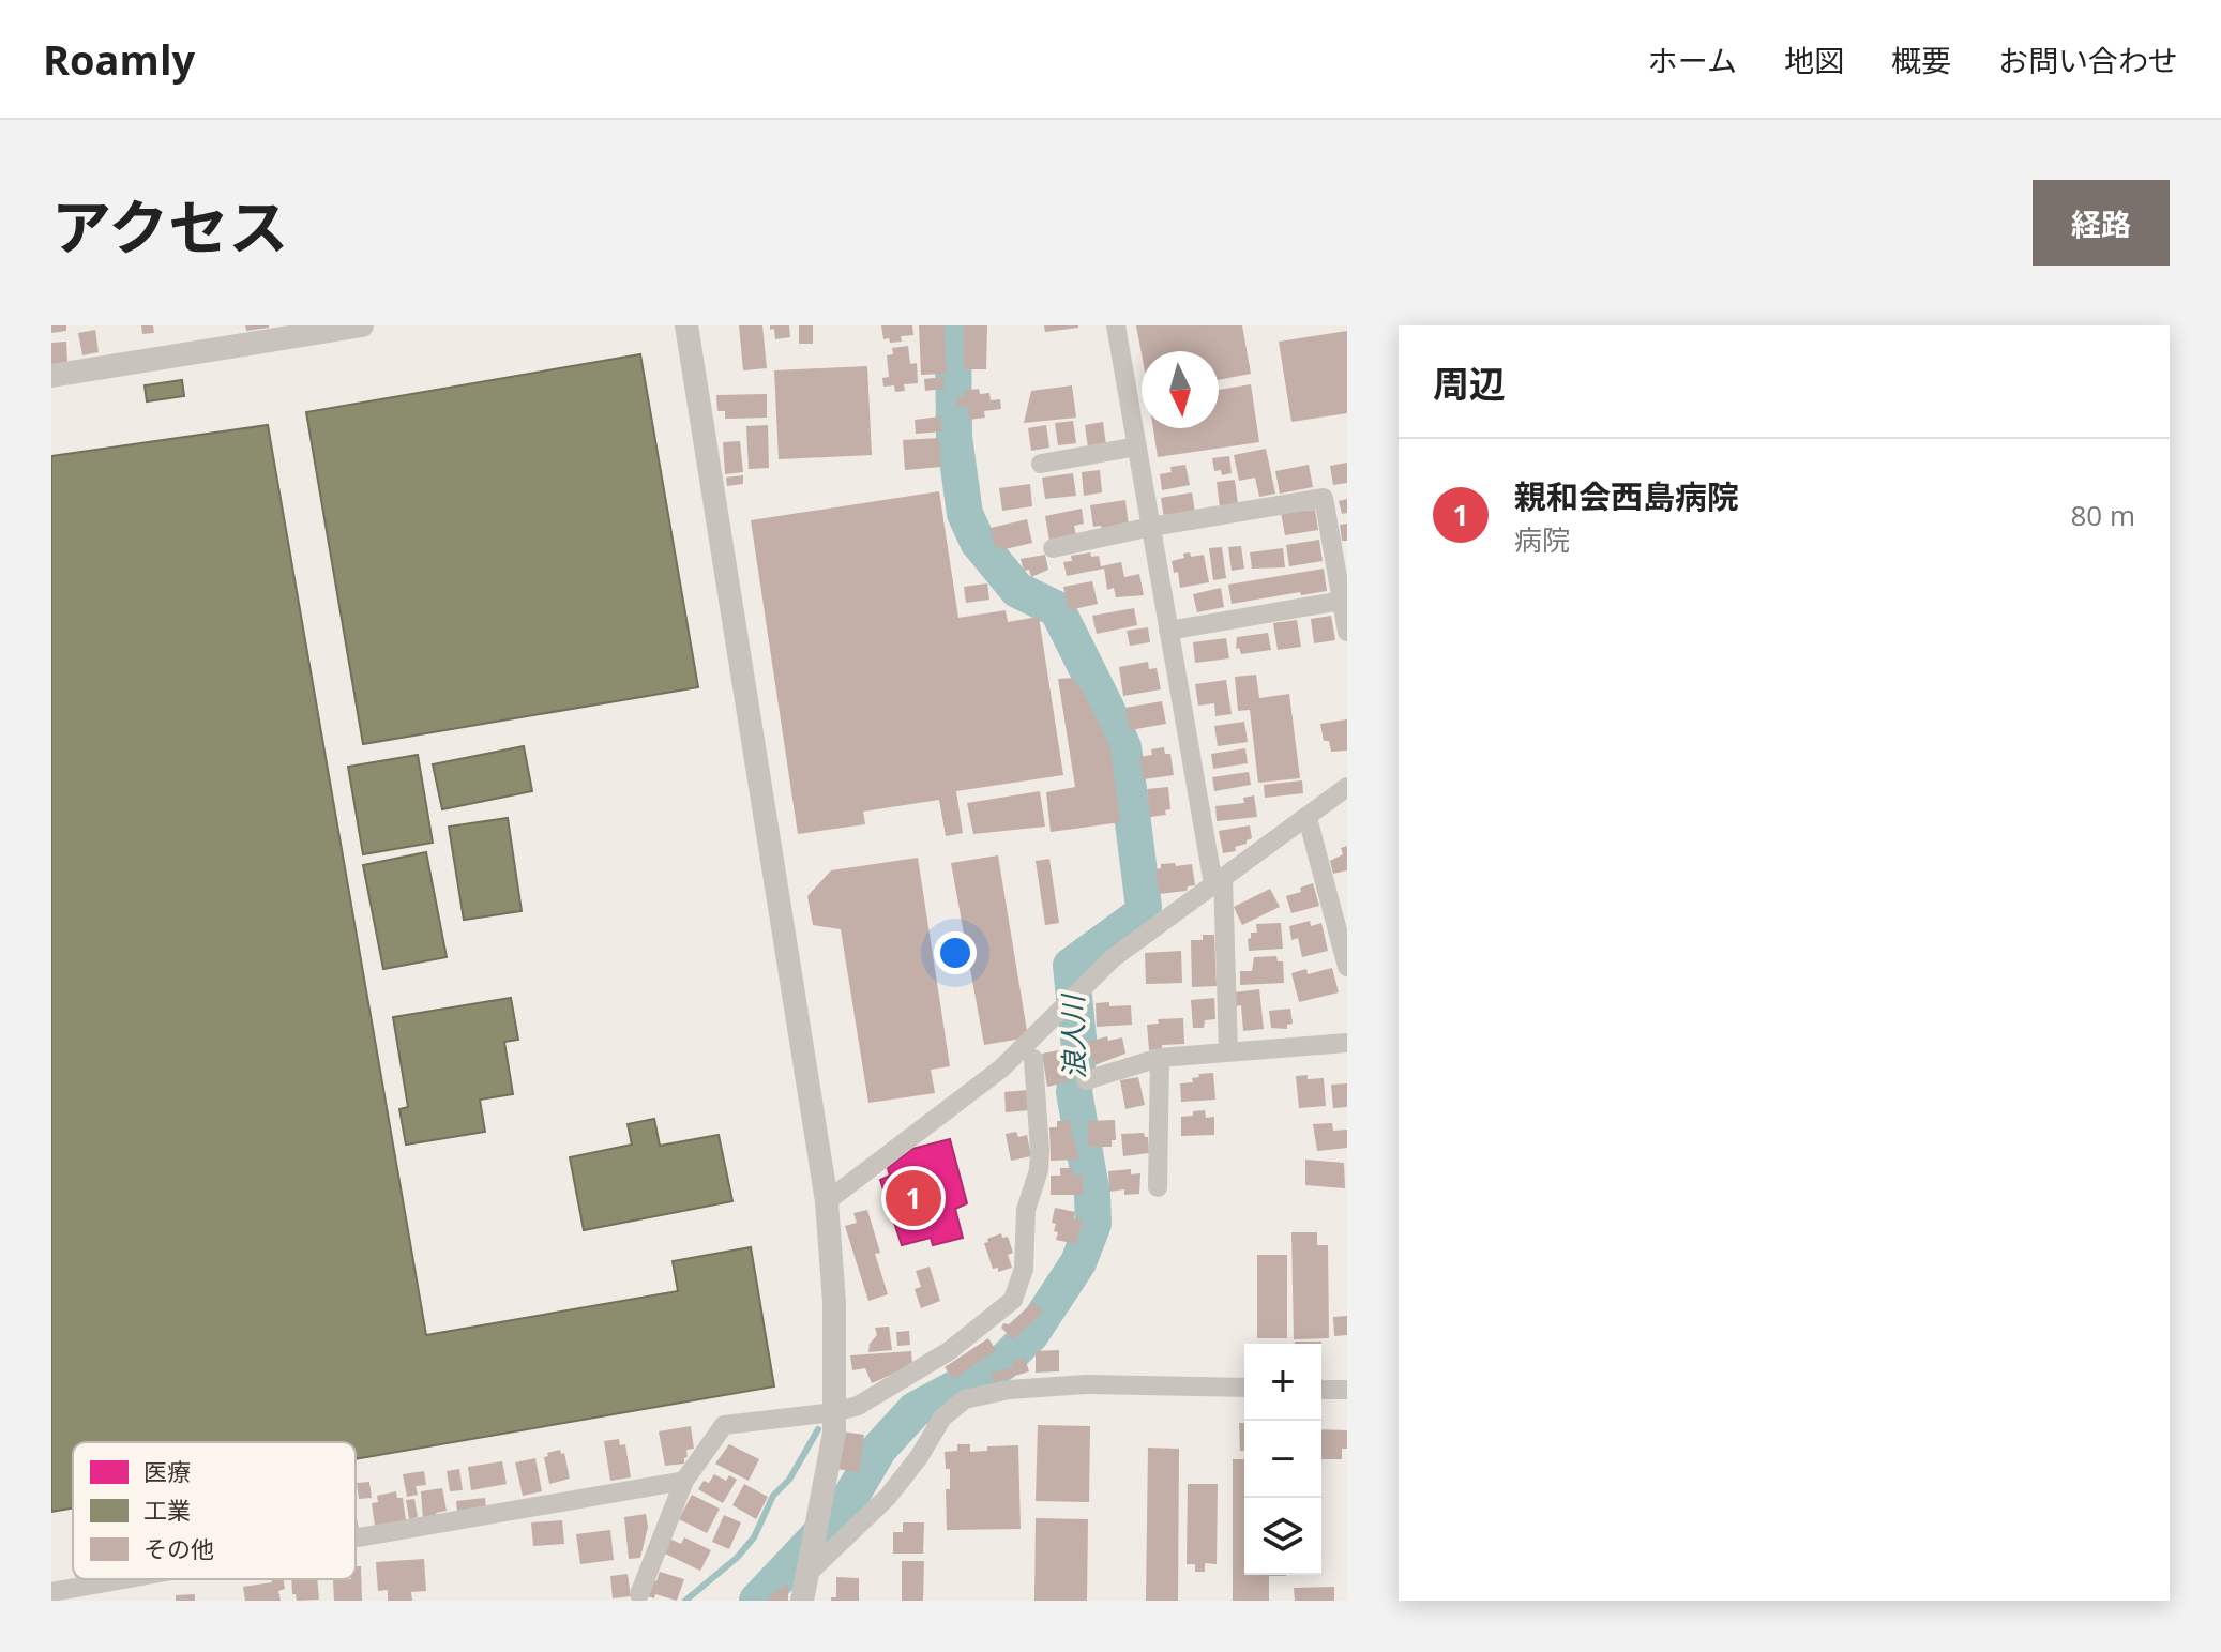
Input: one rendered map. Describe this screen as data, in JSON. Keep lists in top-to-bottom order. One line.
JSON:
{"water":["浪人川"],"legend":["医療","工業","その他"],"north":"bottom","page":{"header":"Roamly","nav":["ホーム","地図","概要","お問い合わせ"],"title":"アクセス","buttons":"経路","heading":"周辺","list":[{"mark":"1","name":"親和会西島病院","note":"病院","value":"80 m"}],"pins":"1","map_buttons":["+","−"]}}
